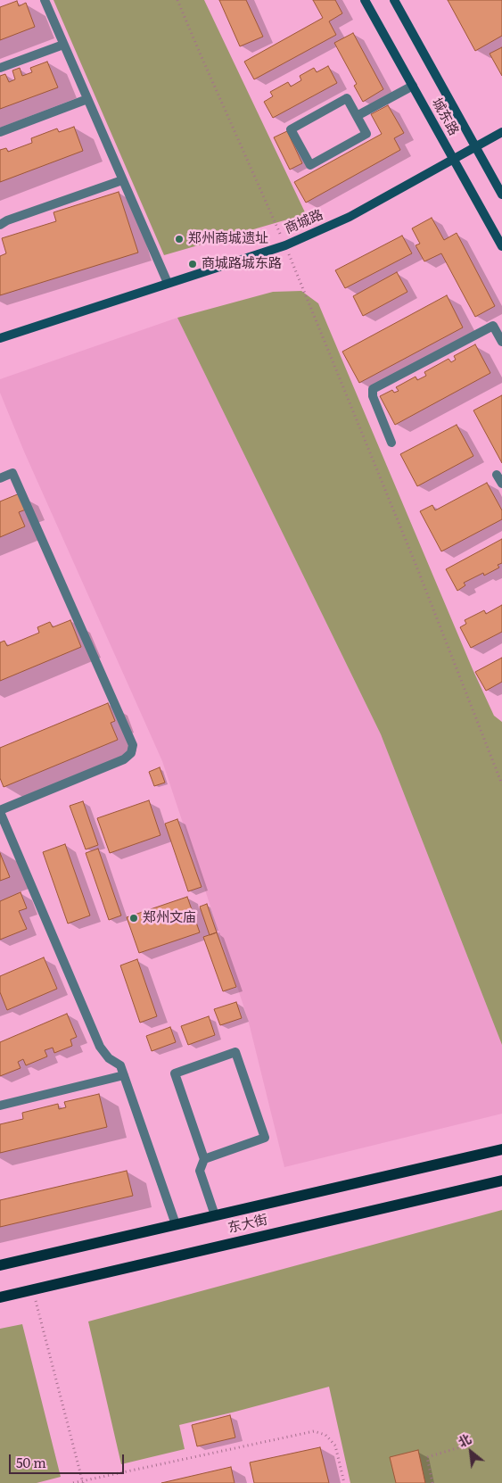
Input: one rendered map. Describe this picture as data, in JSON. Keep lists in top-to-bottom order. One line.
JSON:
{"streets":{"main road":["东大街"],"street":["城东路","商城路"]},"crossings":[["城东路","商城路"]],"places":["郑州商城遗址","商城路城东路","郑州文庙"],"scale_bar":"50 m","north":"top left"}
